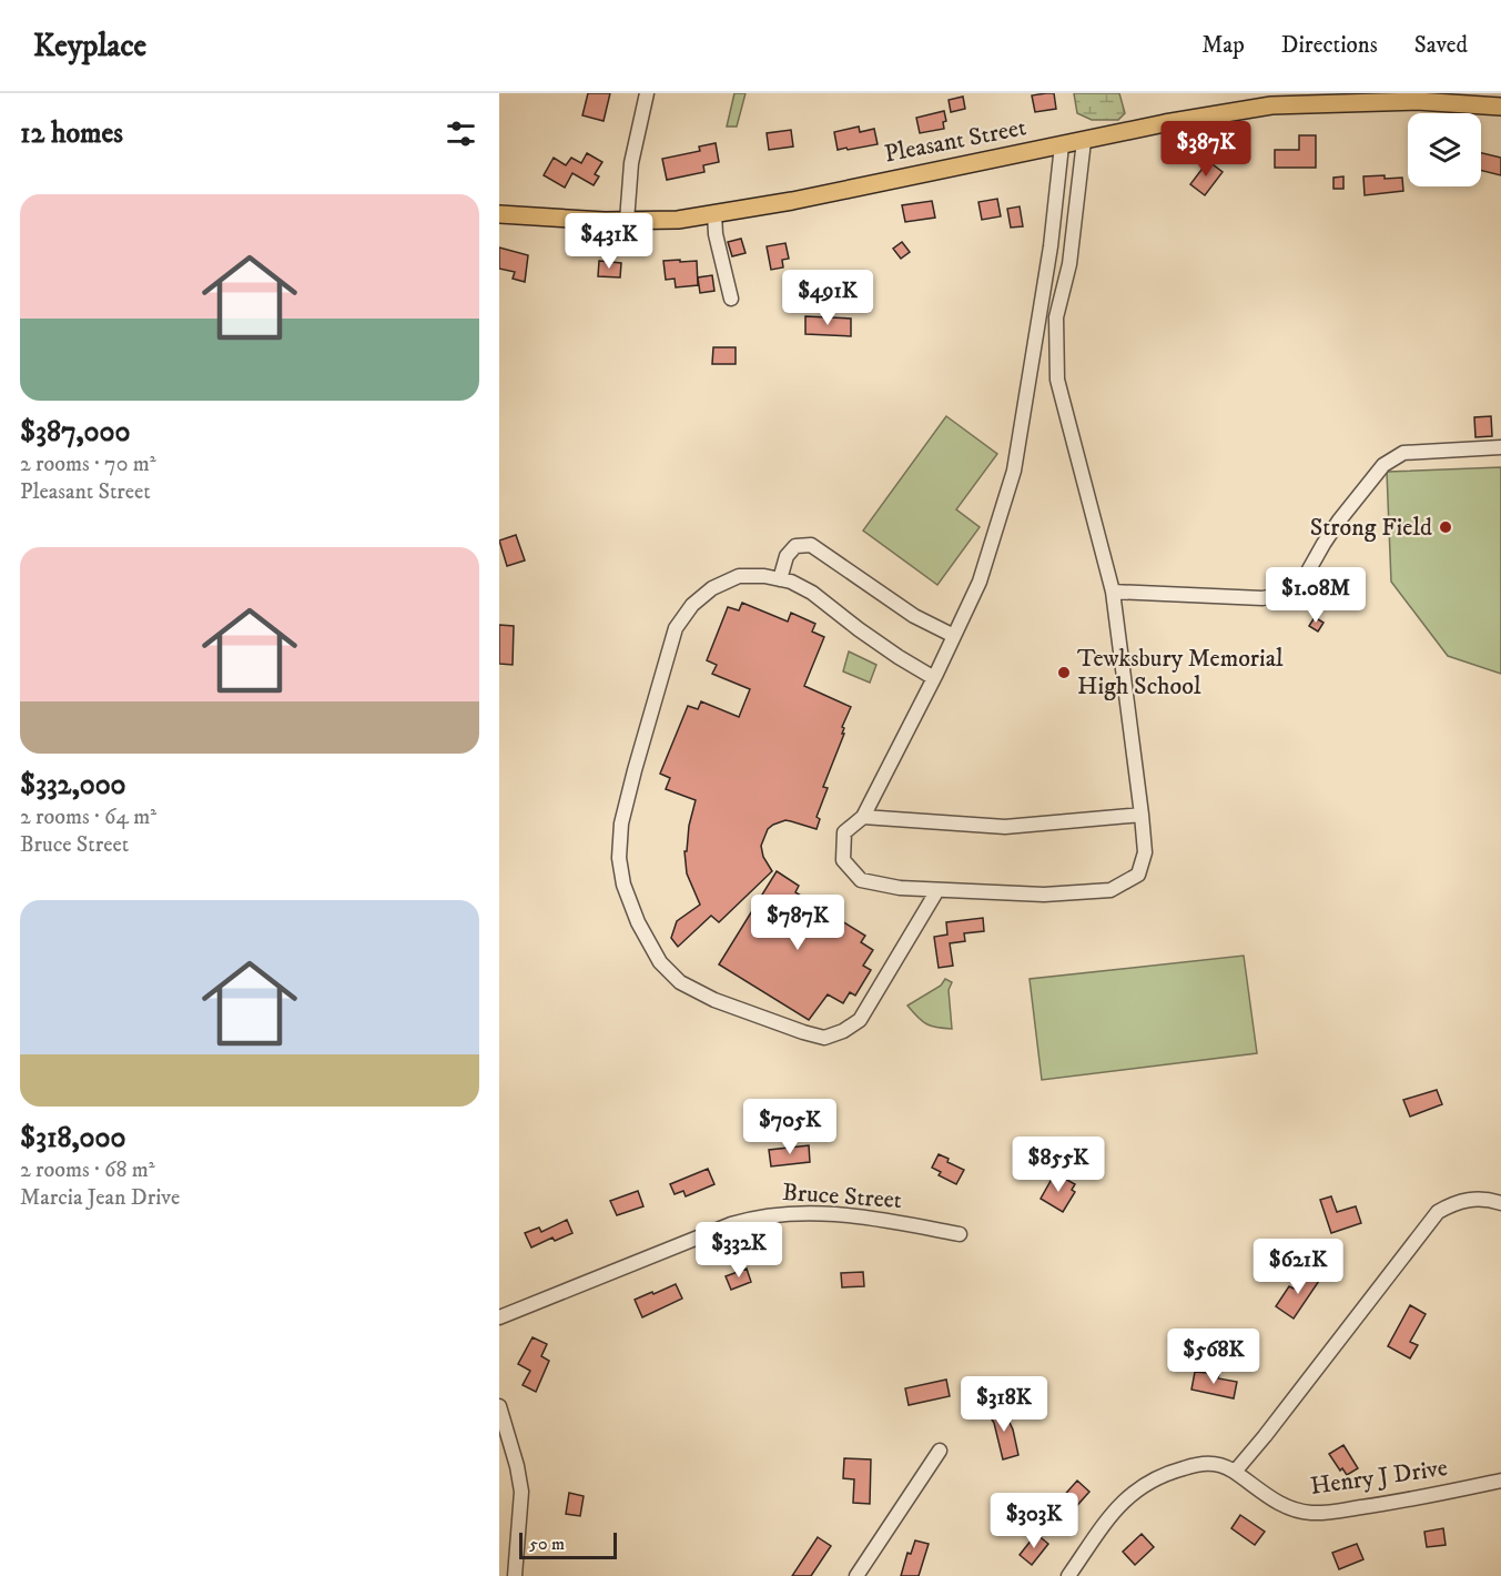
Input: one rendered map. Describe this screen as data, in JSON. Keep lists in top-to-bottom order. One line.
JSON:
{"streets":{"main road":["Pleasant Street"],"street":["Bruce Street","Henry J Drive"]},"places":["Strong Field","Tewksbury Memorial High School"],"scale_bar":"50 m","page":{"header":"Keyplace","nav":["Map","Directions","Saved"],"heading":"12 homes","price":["$387K","$431K","$491K","$1.08M","$787K","$705K","$855K","$332K","$621K","$568K","$318K","$303K"],"list":[{"name":"$387,000","note":"2 rooms · 70 m² · Pleasant Street"},{"name":"$332,000","note":"2 rooms · 64 m² · Bruce Street"},{"name":"$318,000","note":"2 rooms · 68 m² · Marcia Jean Drive"}],"scale":"50 m"}}
